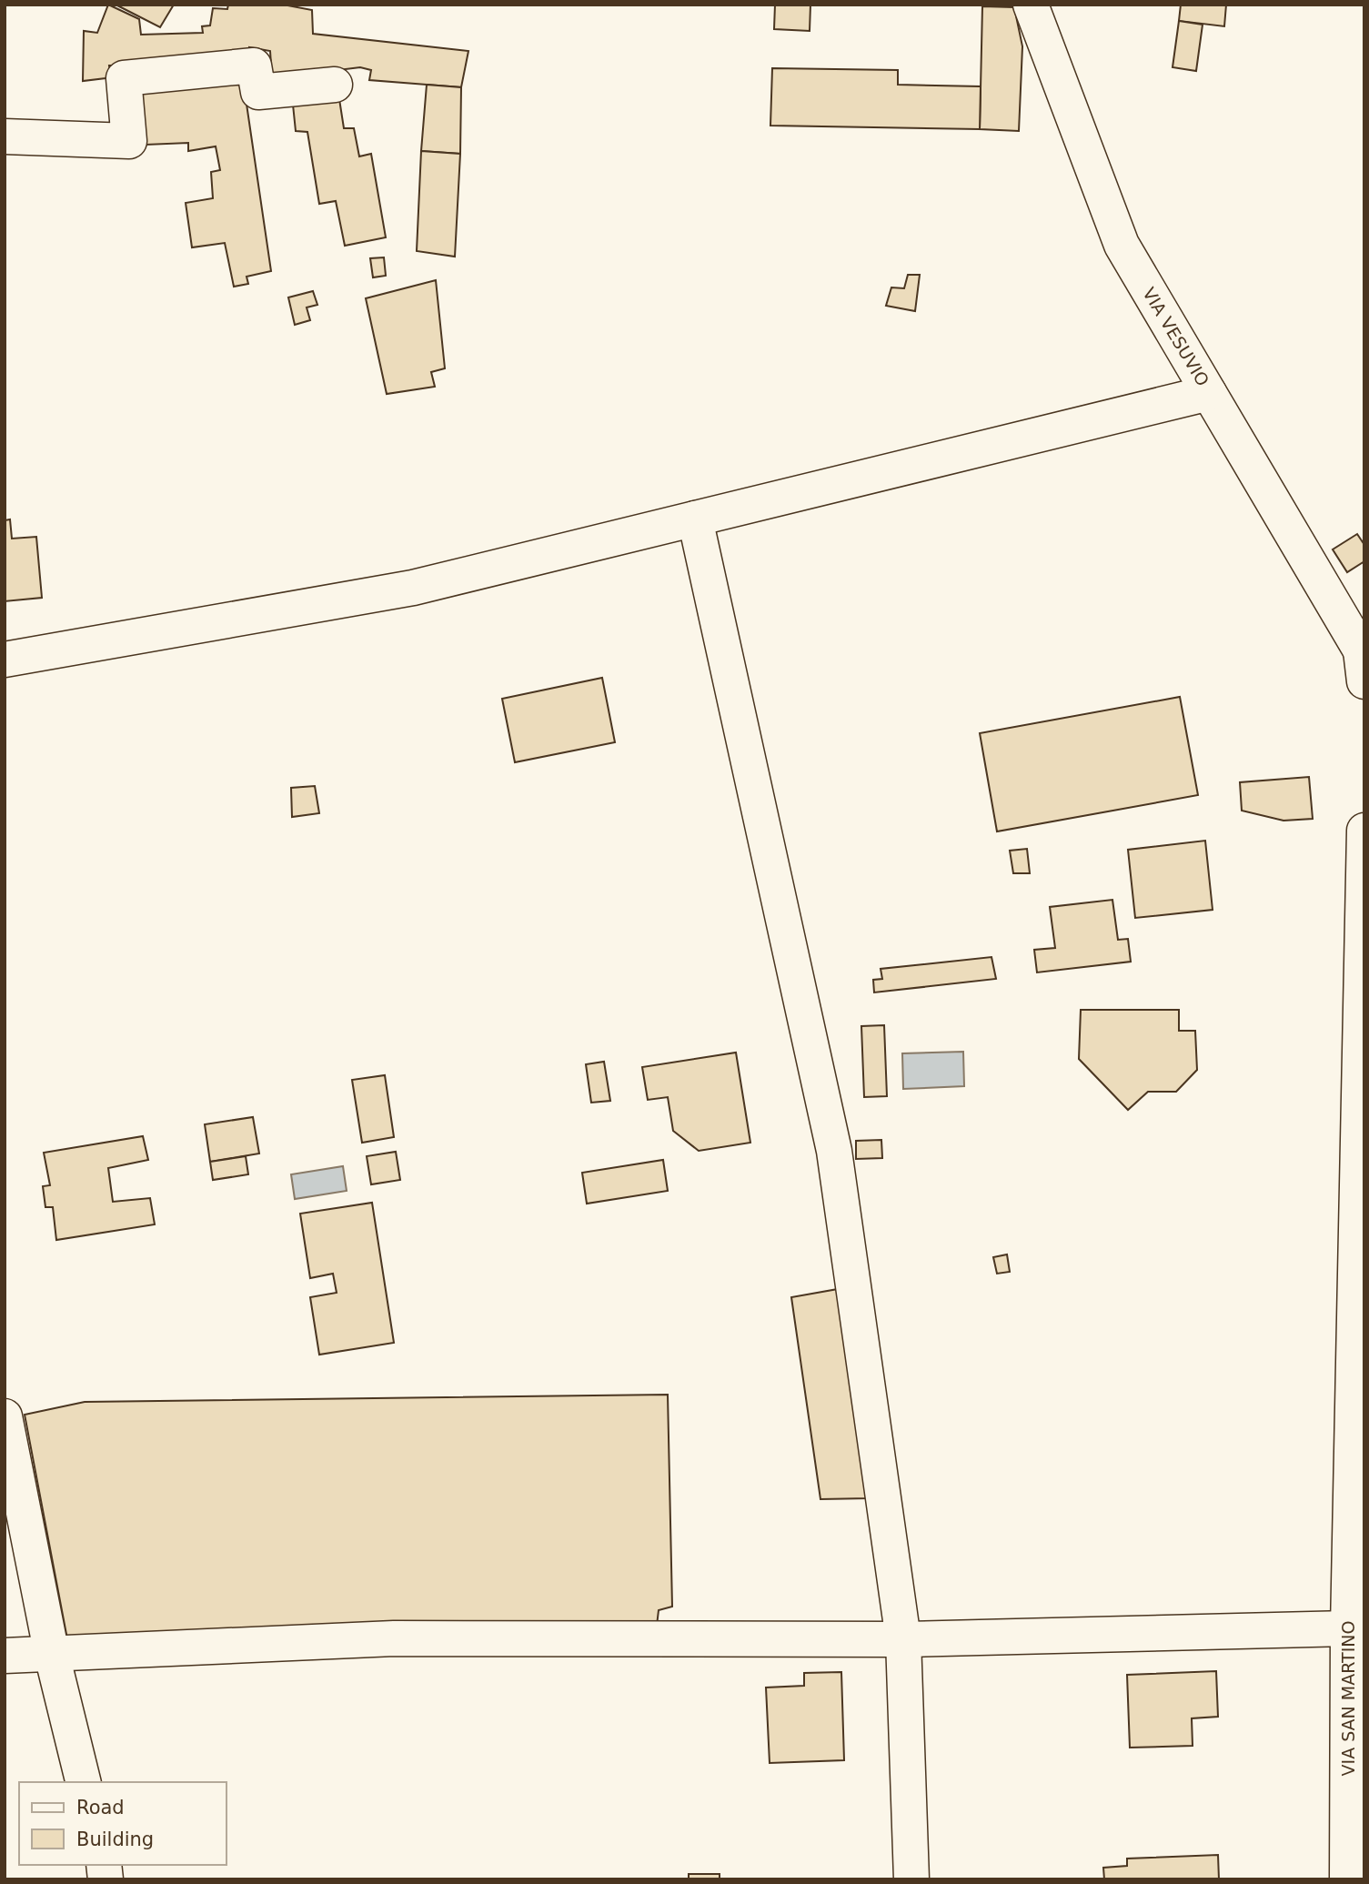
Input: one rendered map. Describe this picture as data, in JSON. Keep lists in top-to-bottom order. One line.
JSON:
{"streets":{"street":["VIA VESUVIO","VIA SAN MARTINO"]},"legend":["Road","Building"]}
